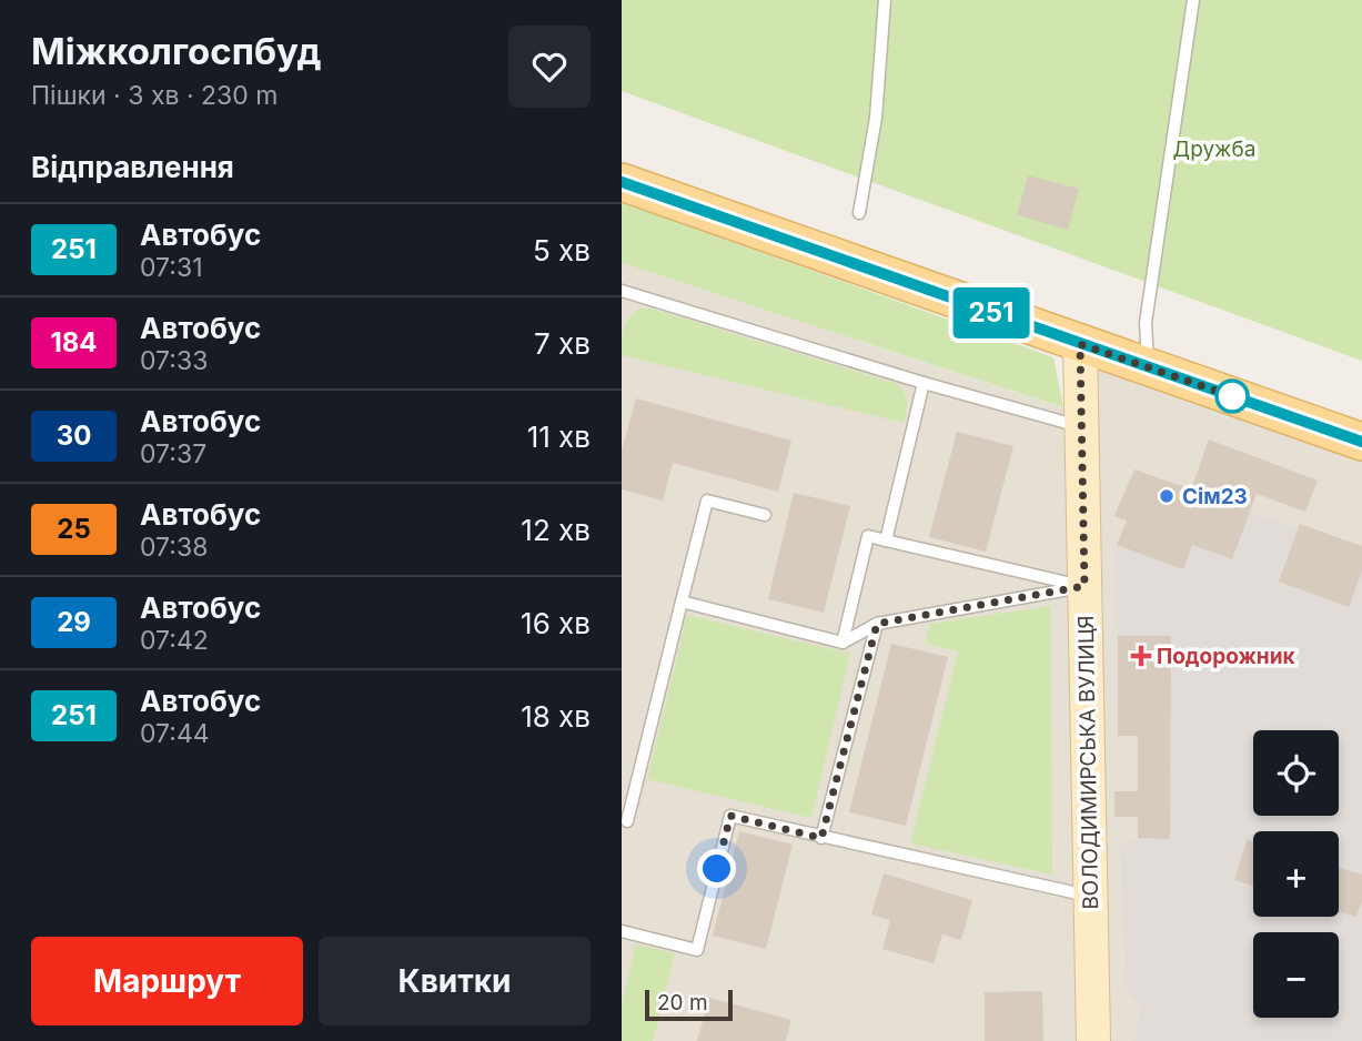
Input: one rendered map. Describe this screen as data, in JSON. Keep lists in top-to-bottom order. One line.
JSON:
{"streets":{"street":["ВОЛОДИМИРСЬКА ВУЛИЦЯ"]},"parks":["Дружба"],"places":{"other":["Сім23"],"health":["Подорожник"]},"lines":["bus line 251"],"scale_bar":"20 m","page":{"heading":[["Міжколгоспбуд","Пішки · 3 хв · 230 m"],"Відправлення"],"on_map":"251","list":[{"mark":"251","name":"Автобус","note":"07:31","value":"5 хв"},{"mark":"184","name":"Автобус","note":"07:33","value":"7 хв"},{"mark":"30","name":"Автобус","note":"07:37","value":"11 хв"},{"mark":"25","name":"Автобус","note":"07:38","value":"12 хв"},{"mark":"29","name":"Автобус","note":"07:42","value":"16 хв"},{"mark":"251","name":"Автобус","note":"07:44","value":"18 хв"}],"map_buttons":["+","−"],"buttons":["Маршрут","Квитки"],"scale":"20 m"}}
